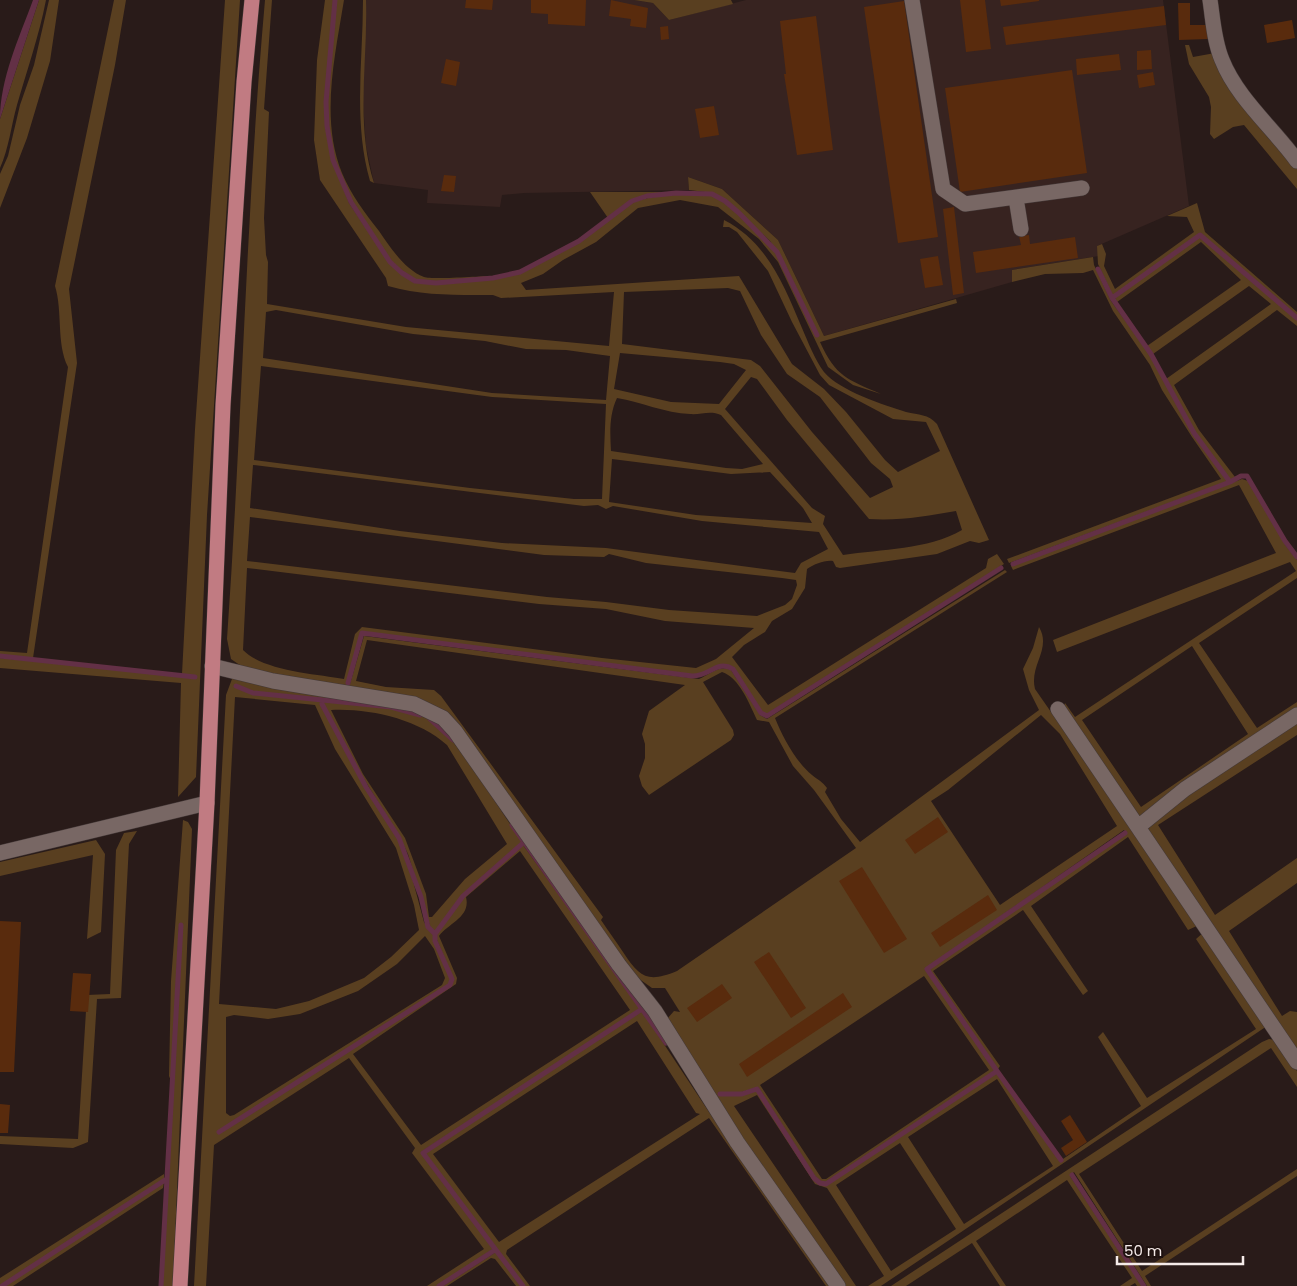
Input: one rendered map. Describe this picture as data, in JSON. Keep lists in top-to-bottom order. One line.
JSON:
{"scale_bar":"50 m"}
